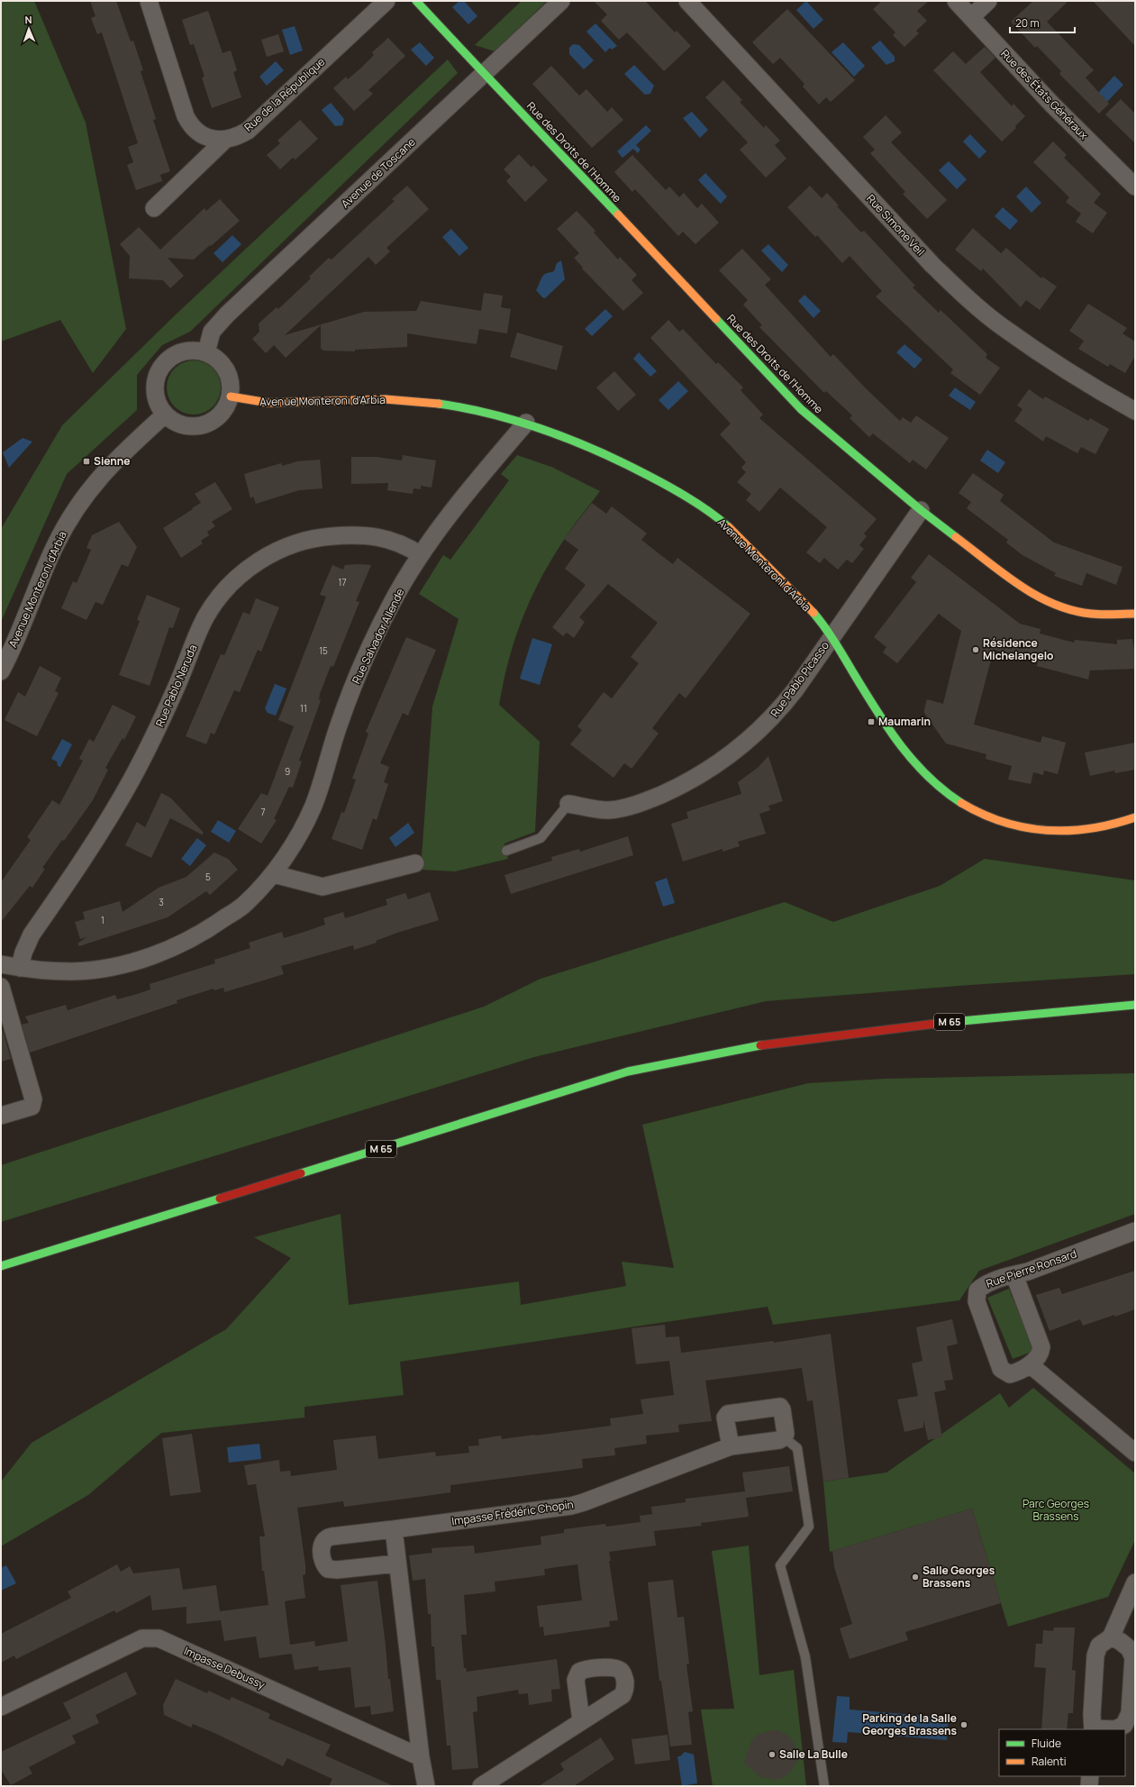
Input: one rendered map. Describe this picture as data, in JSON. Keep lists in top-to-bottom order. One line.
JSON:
{"streets":{"street":["Rue de la République","Rue des États Généraux","Rue des Droits de l'Homme","Avenue de Toscane","Rue Simone Veil","Avenue Monteroni d'Arbia","Rue Salvador Allende","Rue Pablo Picasso","Rue Pablo Neruda","M 65","Rue Pierre Ronsard","Impasse Frédéric Chopin","Impasse Debussy"]},"crossings":[["Rue des Droits de l'Homme","Avenue de Toscane"],["Rue des Droits de l'Homme","Rue Pablo Picasso"],["Avenue de Toscane","Avenue Monteroni d'Arbia"],["Avenue Monteroni d'Arbia","Rue Salvador Allende"],["Avenue Monteroni d'Arbia","Rue Pablo Picasso"],["Rue Salvador Allende","Rue Pablo Neruda"]],"parks":["Parc Georges Brassens"],"places":{"transit":["Sienne","Maumarin"],"other":["Résidence Michelangelo","Salle Georges Brassens","Parking de la Salle Georges Brassens","Salle La Bulle"]},"house_numbers":["17","15","11","9","7","5","3","1"],"legend":["Fluide","Ralenti"],"scale_bar":"20 m","north":"top"}
